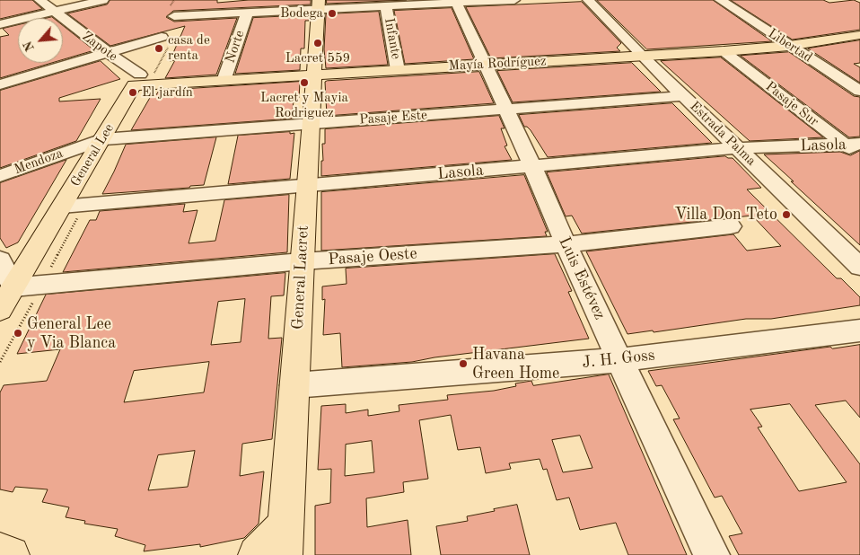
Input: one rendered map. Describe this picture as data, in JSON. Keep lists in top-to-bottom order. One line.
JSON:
{"streets":{"main road":["Mayía Rodríguez","General Lee","General Lacret"],"street":["Infante","Libertad","Zapote","Norte","Pasaje Sur","Pasaje Este","Estrada Palma","Lasola","Mendoza","Pasaje Oeste","Luis Estévez","J. H. Goss"]},"crossings":[["Infante","Mayía Rodríguez"],["Libertad","Mayía Rodríguez"],["Zapote","Mayía Rodríguez"],["Zapote","General Lee"],["Norte","Mayía Rodríguez"],["Norte","General Lee"],["Mayía Rodríguez","Pasaje Sur"],["Mayía Rodríguez","Estrada Palma"],["Mayía Rodríguez","General Lee"],["Mayía Rodríguez","General Lacret"],["Mayía Rodríguez","Luis Estévez"],["Pasaje Sur","Lasola"],["Pasaje Este","Estrada Palma"],["Pasaje Este","General Lee"],["Pasaje Este","Mendoza"],["Pasaje Este","General Lacret"],["Pasaje Este","Luis Estévez"],["Estrada Palma","Lasola"],["Lasola","General Lee"],["Lasola","General Lacret"],["Lasola","Luis Estévez"],["General Lee","Mendoza"],["General Lee","Pasaje Oeste"],["Pasaje Oeste","General Lacret"],["Pasaje Oeste","Luis Estévez"],["General Lacret","J. H. Goss"],["Luis Estévez","J. H. Goss"]],"places":["Bodega","Lacret 559","casa de renta","Lacret y Mayia Rodriguez","El jardín","Villa Don Teto","General Lee y Via Blanca","Havana Green Home"],"north":"bottom left"}
